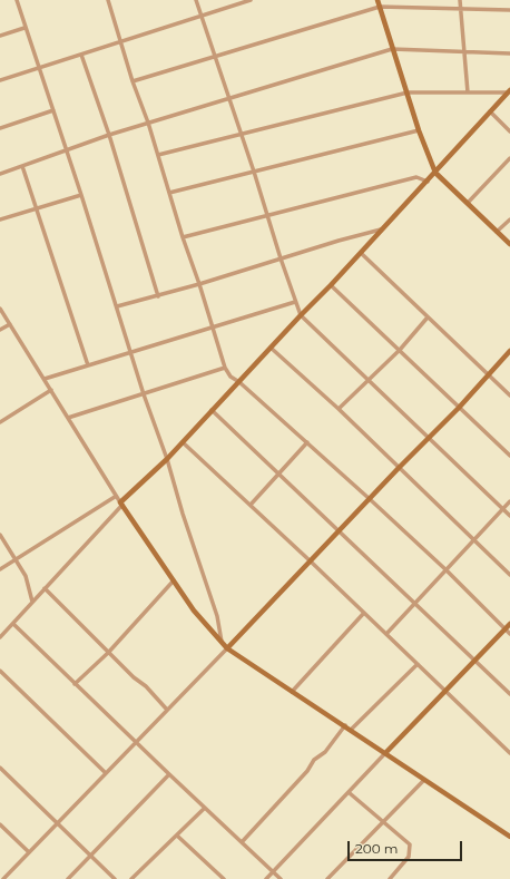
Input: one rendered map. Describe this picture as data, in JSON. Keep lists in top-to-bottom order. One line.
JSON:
{"scale_bar":"200 m"}
